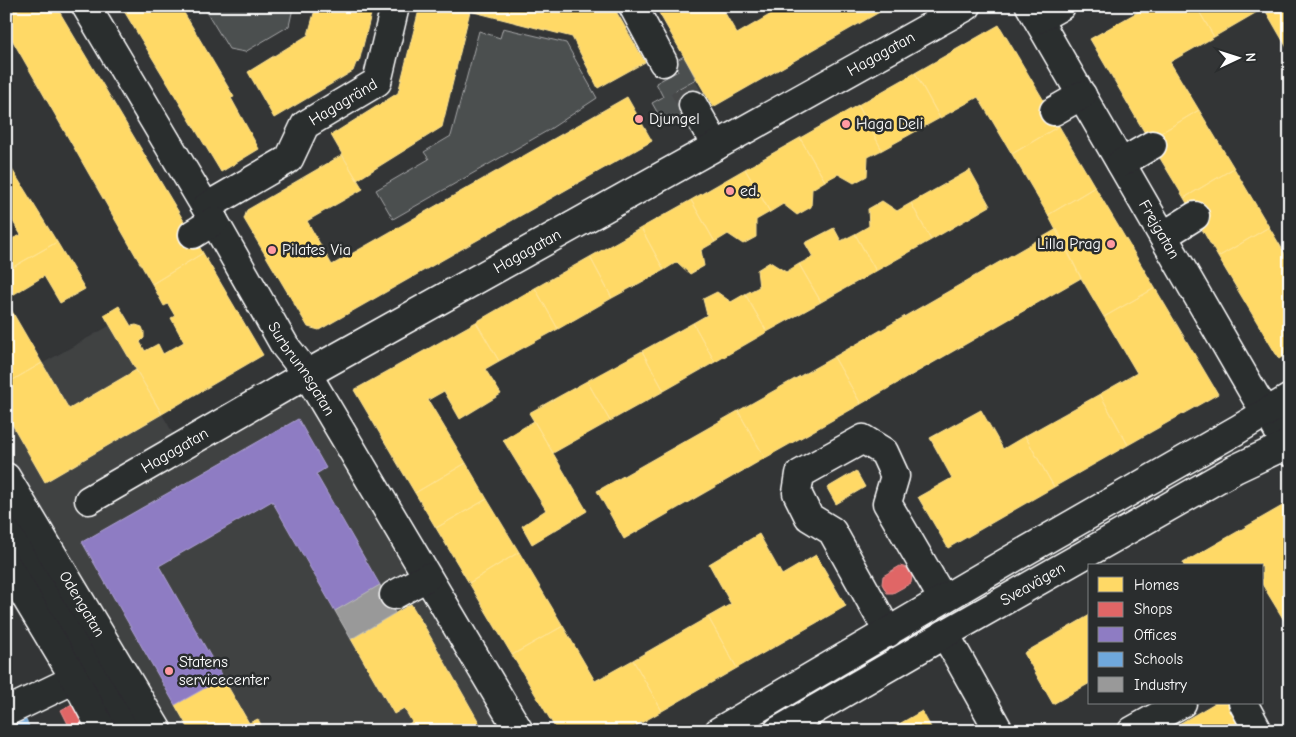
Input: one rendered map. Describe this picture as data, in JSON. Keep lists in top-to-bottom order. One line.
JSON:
{"streets":{"street":["Hagagatan","Hagagränd","Frejgatan","Surbrunnsgatan","Sveavägen","Odengatan"]},"crossings":[["Hagagatan","Surbrunnsgatan"],["Hagagränd","Surbrunnsgatan"],["Frejgatan","Sveavägen"]],"places":["Djungel","Haga Deli","ed.","Lilla Prag","Pilates Via","Statens servicecenter"],"legend":["Homes","Shops","Offices","Schools","Industry"],"north":"right"}
